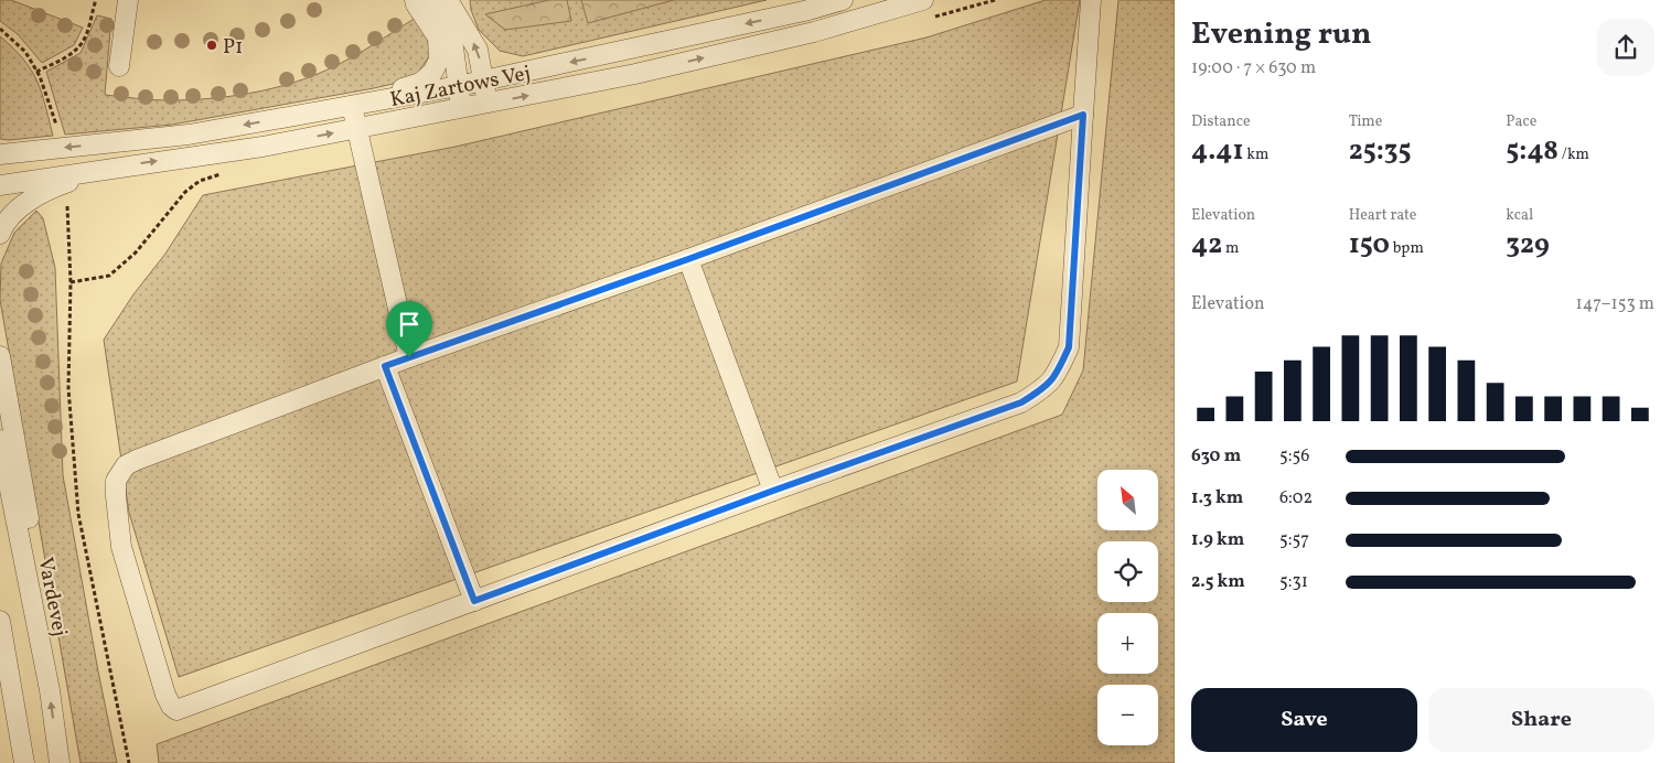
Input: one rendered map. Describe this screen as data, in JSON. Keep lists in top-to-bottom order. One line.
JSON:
{"streets":{"street":["Kaj Zartows Vej","Vardevej"]},"places":["P1"],"north":"top left","page":{"heading":["Evening run","19:00 · 7 × 630 m"],"stats":[["Distance","4.41 km"],["Time","25:35"],["Pace","5:48 /km"],["Elevation","42 m"],["Heart rate","150 bpm"],["kcal","329"]],"chart":["Elevation","147–153 m"],"list":[{"name":"630 m","note":"5:56"},{"name":"1.3 km","note":"6:02"},{"name":"1.9 km","note":"5:57"},{"name":"2.5 km","note":"5:31"}],"map_buttons":["+","−"],"buttons":["Save","Share"]}}
